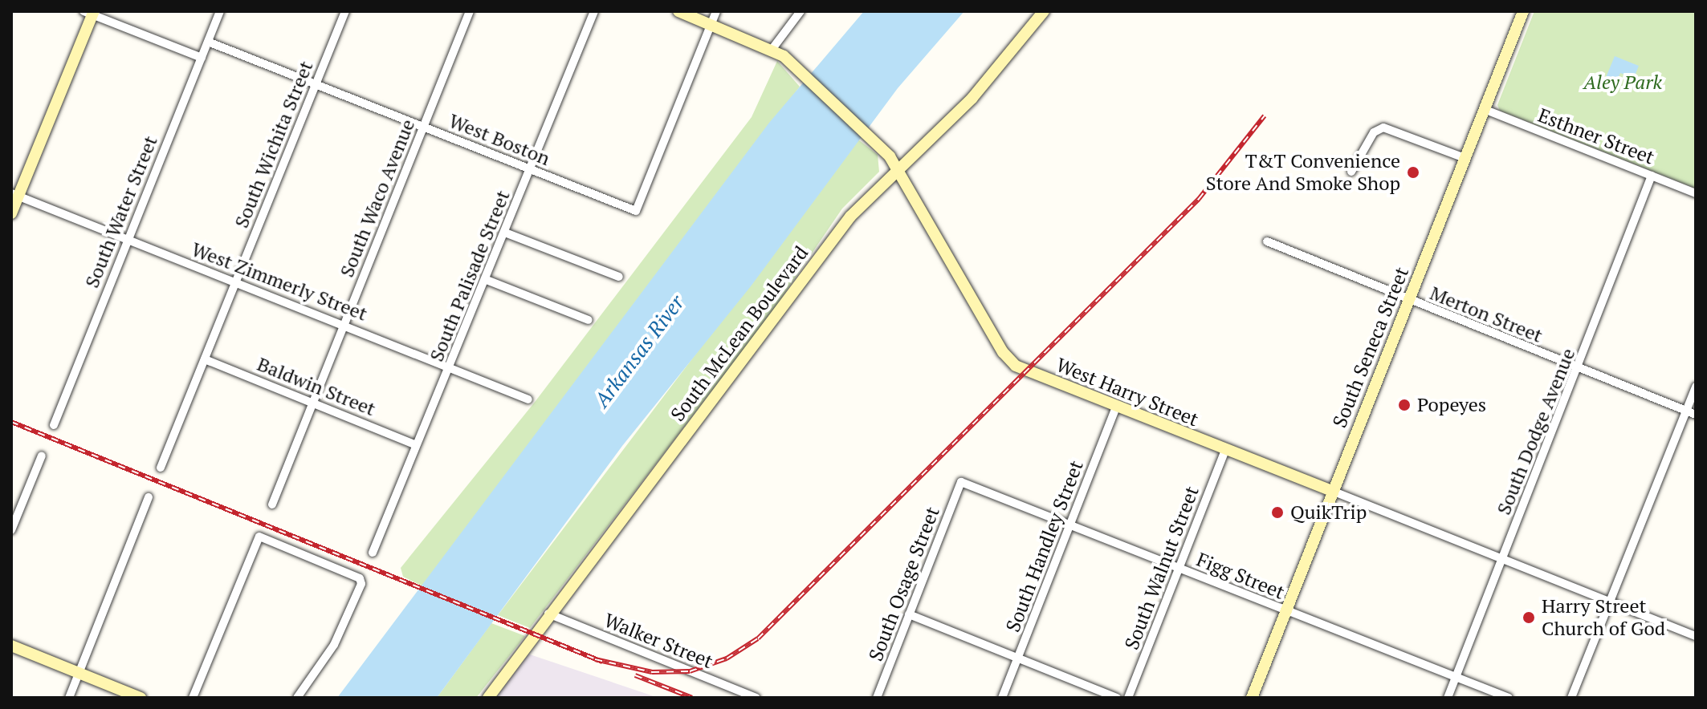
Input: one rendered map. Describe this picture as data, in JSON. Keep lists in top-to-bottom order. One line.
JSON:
{"streets":{"street":["Esthner Street","West Boston","South Wichita Street","South Waco Avenue","South Water Street","South Palisade Street","West Zimmerly Street","Merton Street","South McLean Boulevard","South Seneca Street","Baldwin Street","West Harry Street","South Dodge Avenue","South Handley Street","South Walnut Street","Figg Street","South Osage Street","Walker Street"]},"crossings":[["Esthner Street","South Seneca Street"],["Esthner Street","South Dodge Avenue"],["West Boston","South Wichita Street"],["West Boston","South Waco Avenue"],["West Boston","South Water Street"],["West Boston","South Palisade Street"],["West Boston","West Harry Street"],["South Wichita Street","West Zimmerly Street"],["South Wichita Street","Baldwin Street"],["South Waco Avenue","West Zimmerly Street"],["South Waco Avenue","Baldwin Street"],["South Water Street","West Zimmerly Street"],["South Palisade Street","West Zimmerly Street"],["South Palisade Street","Baldwin Street"],["Merton Street","South Seneca Street"],["Merton Street","South Dodge Avenue"],["South McLean Boulevard","West Harry Street"],["South McLean Boulevard","Walker Street"],["South Seneca Street","West Harry Street"],["South Seneca Street","Figg Street"],["West Harry Street","South Dodge Avenue"],["West Harry Street","South Handley Street"],["West Harry Street","South Walnut Street"],["South Dodge Avenue","Figg Street"],["South Handley Street","Figg Street"],["South Walnut Street","Figg Street"],["Figg Street","South Osage Street"]],"water":["Arkansas River"],"parks":["Aley Park"],"places":["T&T Convenience Store And Smoke Shop","Popeyes","QuikTrip","Harry Street Church of God"]}
